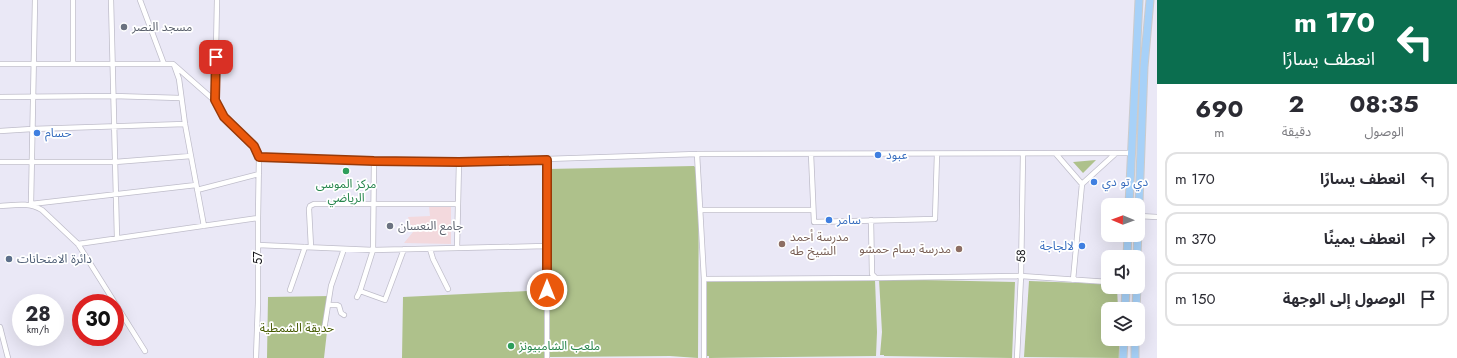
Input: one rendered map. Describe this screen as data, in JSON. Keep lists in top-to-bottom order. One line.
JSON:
{"streets":{"street":["58","57"]},"parks":["حديقة الشمطية"],"places":["مسجد النصر","حسام","عبود","مركز الموسى الرياضي","دي تو دي","سامر","جامع النعسان","مدرسة أحمد الشيخ طه","لالجاجة","مدرسة بسام حمشو","دائرة الامتحانات","ملعب الشامبيونز"],"north":"left","page":{"turn":["170 m","انعطف يسارًا"],"eta":["08:35","الوصول","2","دقيقة","690","m"],"list":[{"name":"انعطف يسارًا","value":"170 m"},{"name":"انعطف يمينًا","value":"370 m"},{"name":"الوصول إلى الوجهة","value":"150 m"}],"speed":"28 km/h","limit":"30"}}
